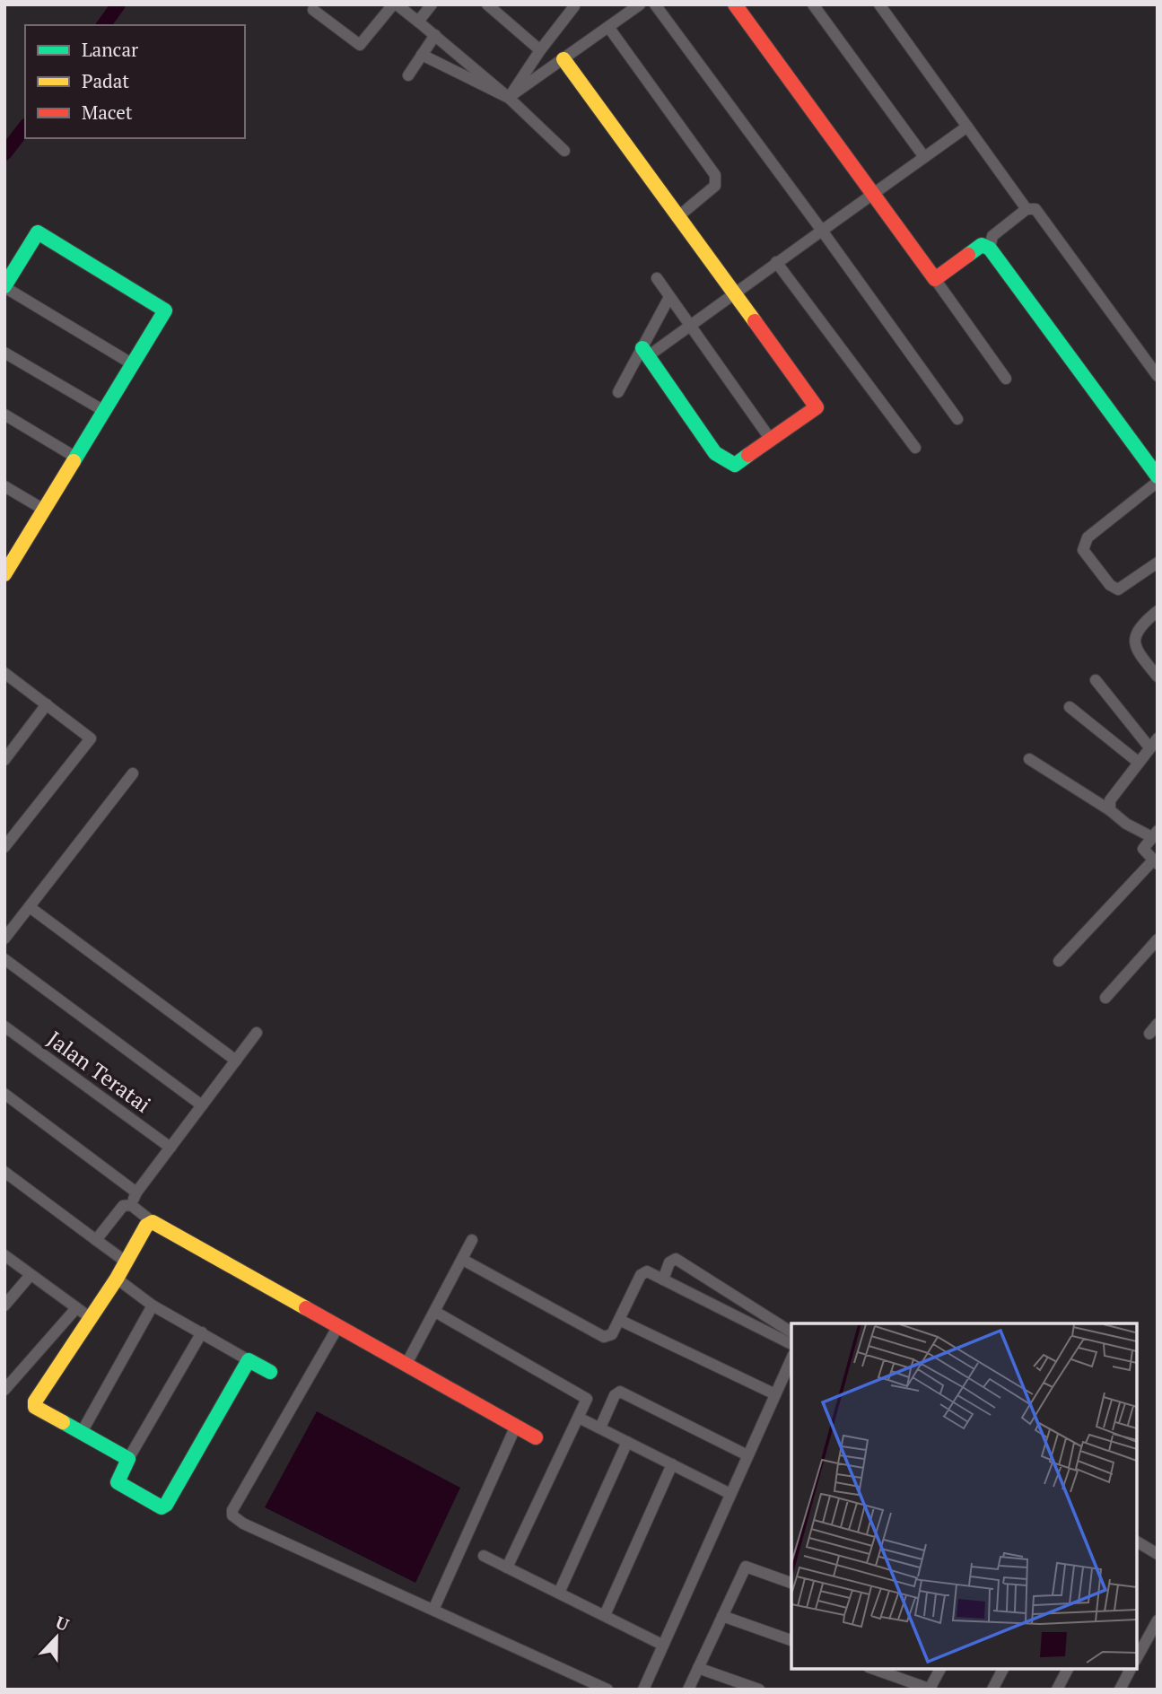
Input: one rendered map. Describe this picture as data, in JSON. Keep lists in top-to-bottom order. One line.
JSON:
{"streets":{"street":["Jalan Teratai"]},"legend":["Lancar","Padat","Macet"],"north":"top"}
